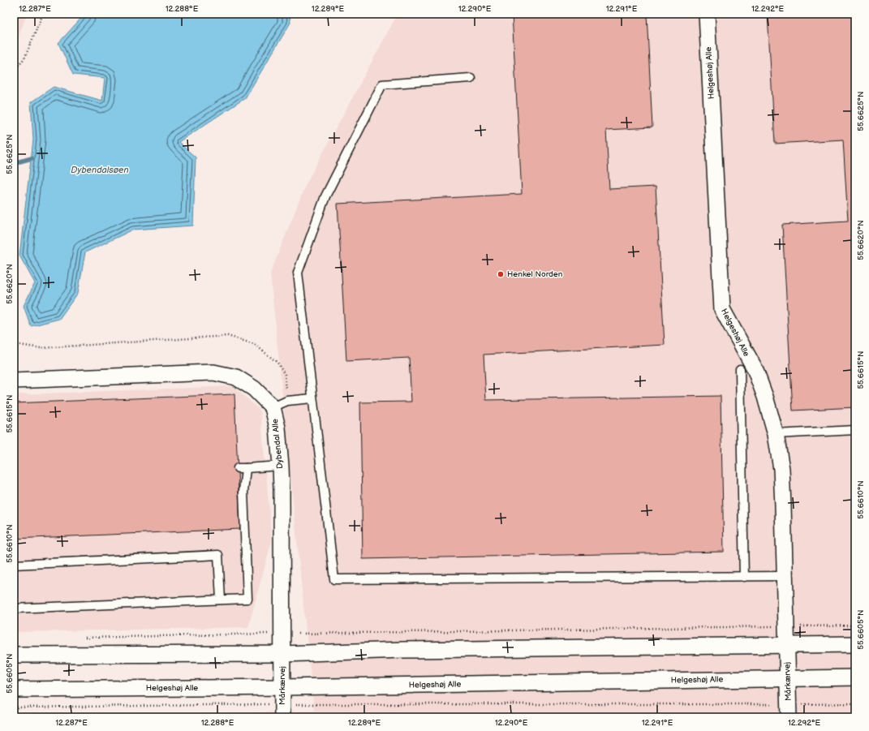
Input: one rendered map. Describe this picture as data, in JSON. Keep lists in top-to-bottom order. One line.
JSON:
{"streets":{"street":["Helgeshøj Alle","Dybendal Alle","Mårkærvej"]},"crossings":[["Helgeshøj Alle","Mårkærvej"],["Dybendal Alle","Mårkærvej"]],"water":["Dybendalsøen"],"places":["Henkel Norden"],"coordinates":["12.287°E","12.288°E","12.289°E","12.290°E","12.291°E","12.292°E","55.6625°N","55.6620°N","55.6615°N","55.6610°N","55.6605°N"]}
